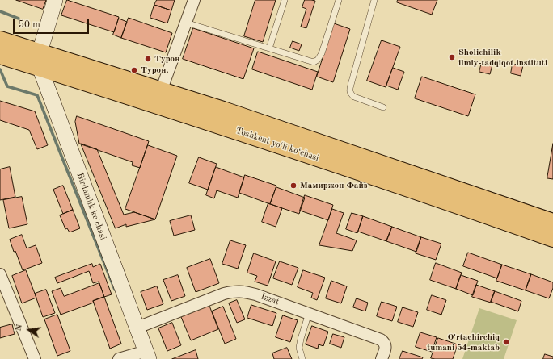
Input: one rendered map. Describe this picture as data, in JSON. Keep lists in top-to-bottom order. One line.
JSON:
{"streets":{"highway":["Toshkent yo‘li ko‘chasi"],"street":["Birdamlik ko'chasi","Izzat"]},"crossings":[["Toshkent yo‘li ko‘chasi","Birdamlik ko'chasi"],["Birdamlik ko'chasi","Izzat"]],"places":["Sholichilik ilmiy-tadqiqot instituti","Турон","Турон.","Мамиржон Файз","O'rtachirchiq tumani 54-maktab"],"scale_bar":"50 m","north":"left"}
